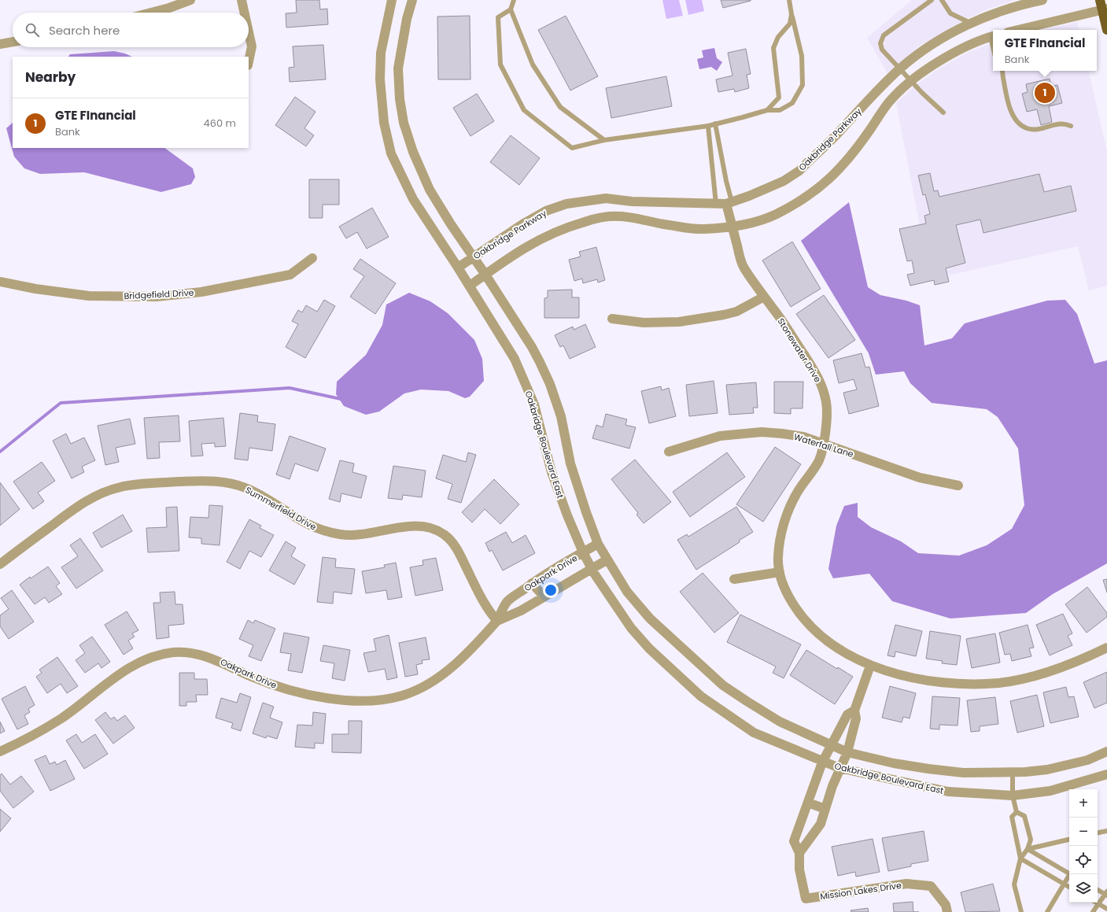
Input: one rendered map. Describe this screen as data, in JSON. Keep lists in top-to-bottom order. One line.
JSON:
{"streets":{"street":["Oakbridge Parkway","Bridgefield Drive","Stonewater Drive","Oakbridge Boulevard East","Waterfall Lane","Summerfield Drive","Oakpark Drive","Mission Lakes Drive"]},"crossings":[["Oakbridge Parkway","Stonewater Drive"],["Oakbridge Parkway","Oakbridge Boulevard East"],["Stonewater Drive","Waterfall Lane"],["Stonewater Drive","Mission Lakes Drive"],["Oakbridge Boulevard East","Oakpark Drive"],["Oakbridge Boulevard East","Mission Lakes Drive"],["Summerfield Drive","Oakpark Drive"]],"page":{"search":"Search here","popup":["GTE FInancial","Bank"],"heading":"Nearby","pins":"1","list":[{"mark":"1","name":"GTE FInancial","note":"Bank","value":"460 m"}],"map_buttons":["+","−"]}}
